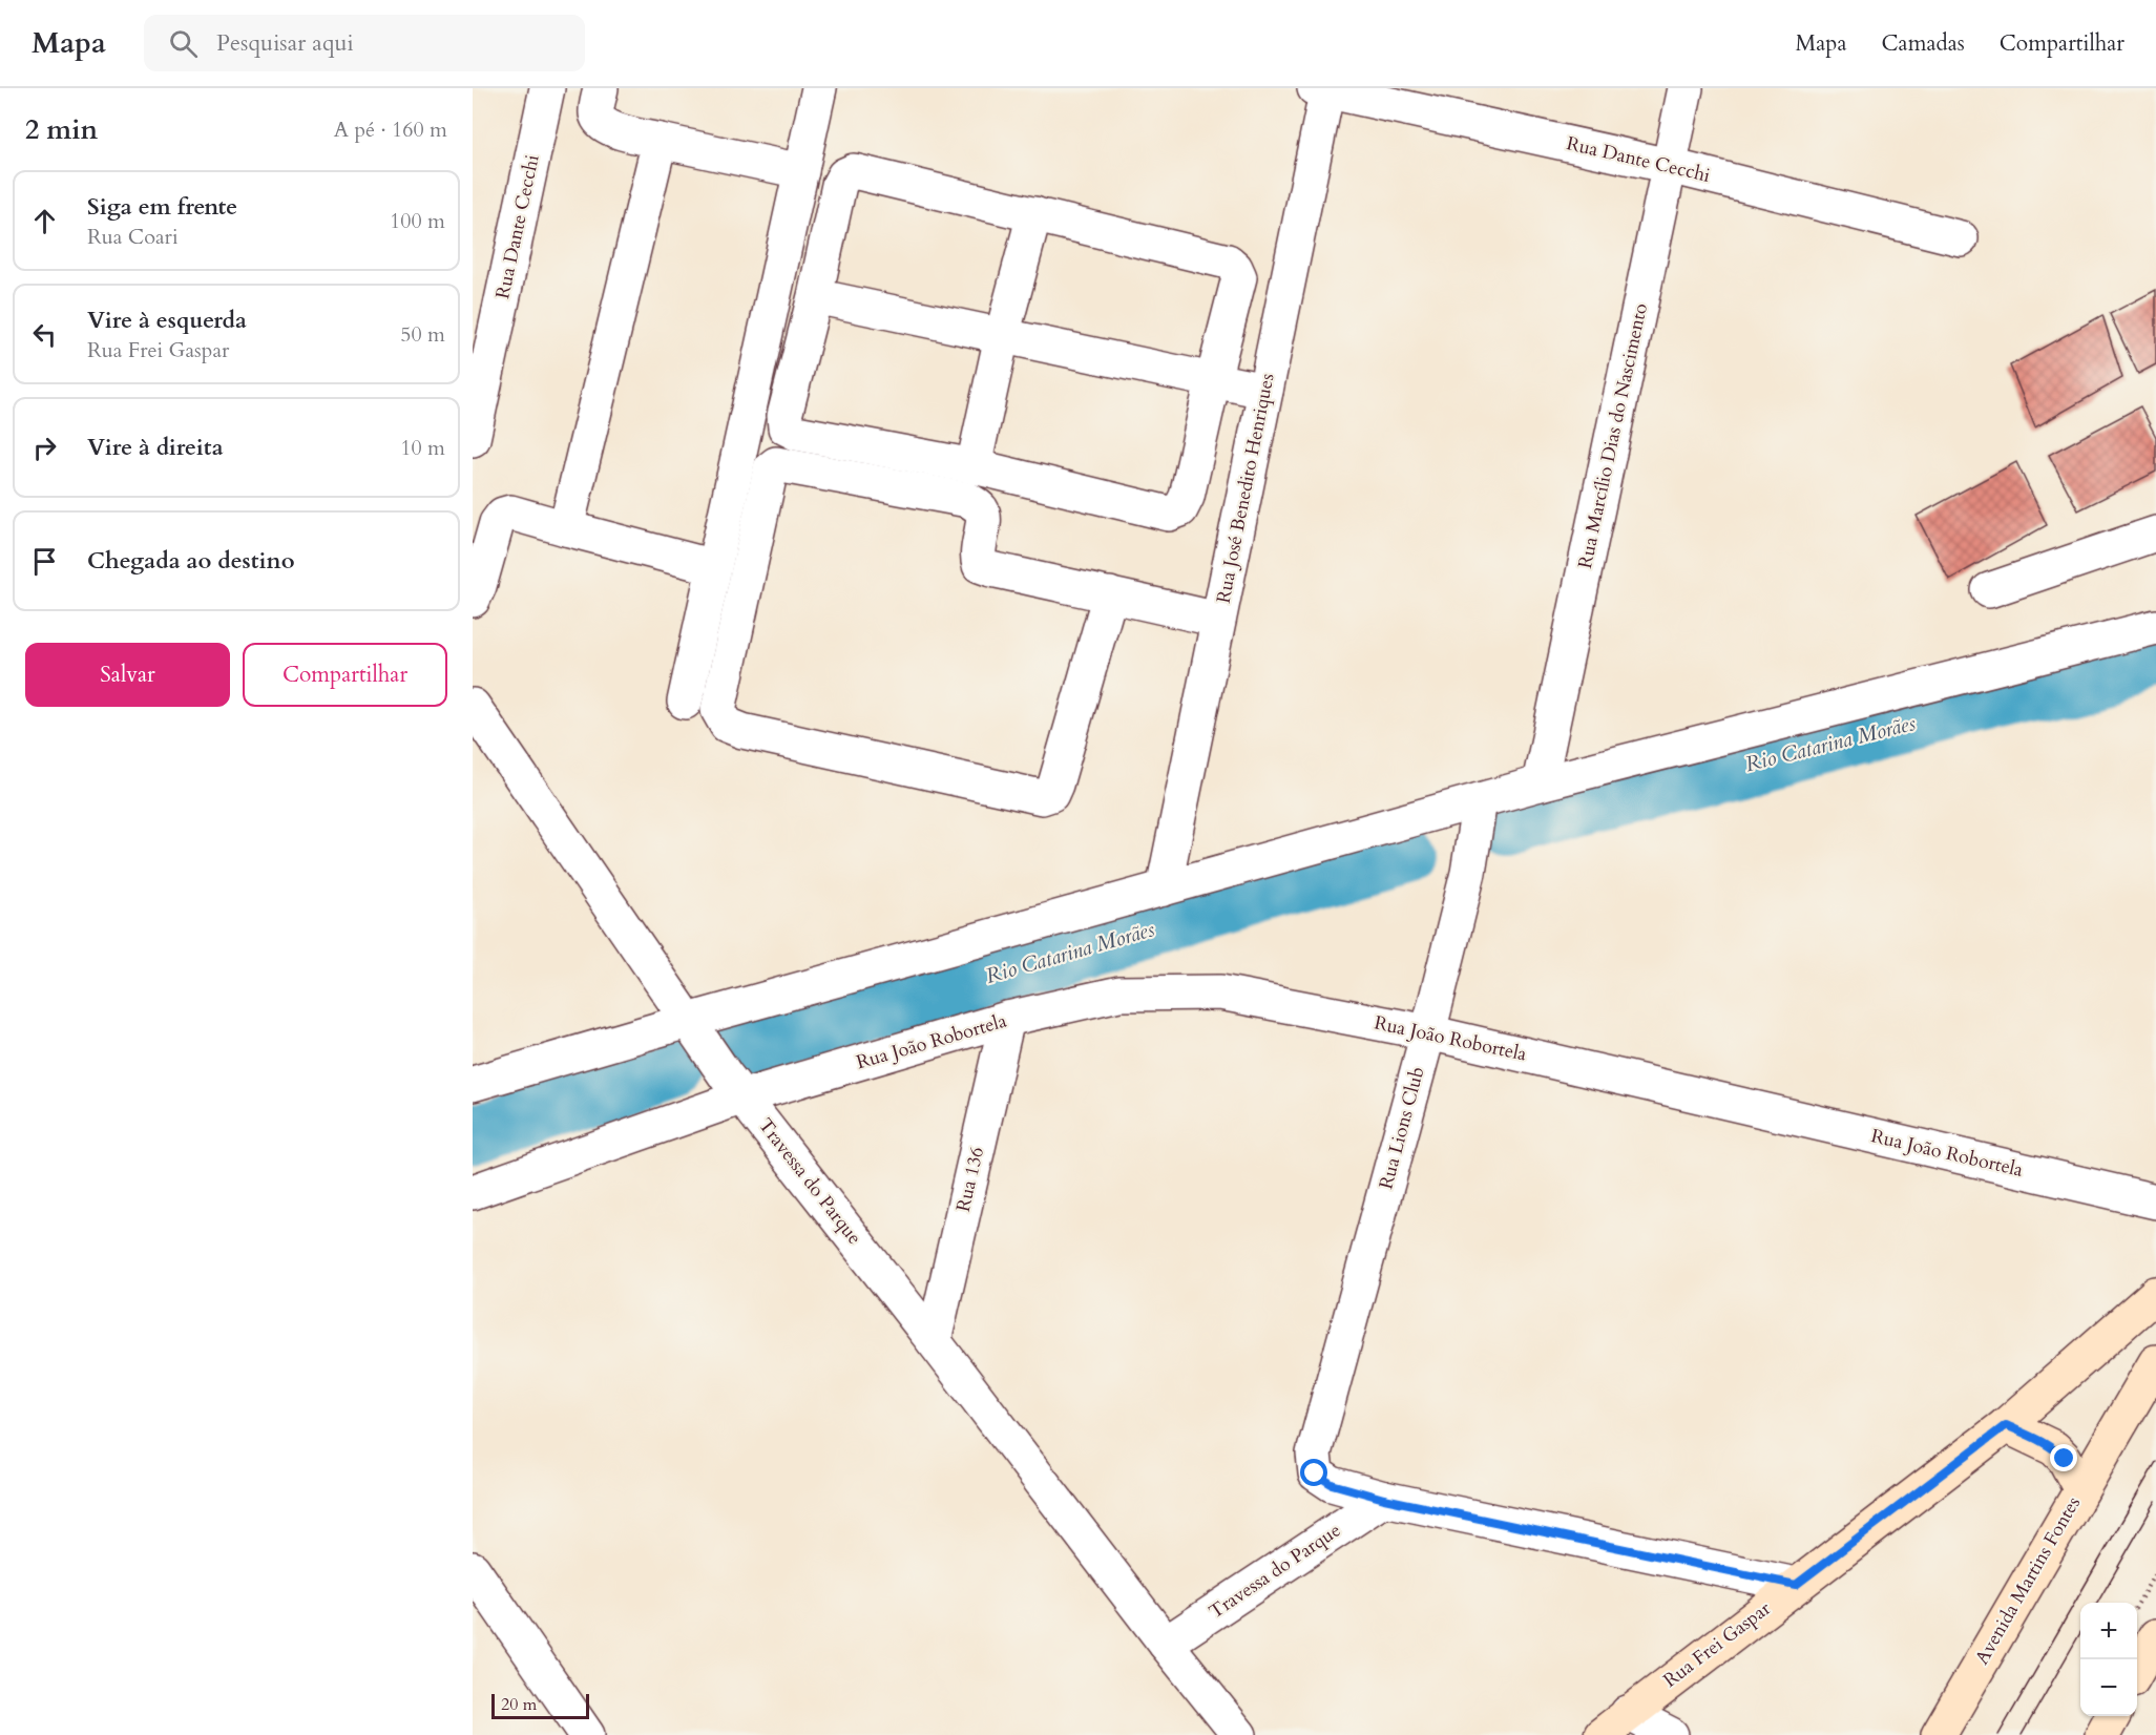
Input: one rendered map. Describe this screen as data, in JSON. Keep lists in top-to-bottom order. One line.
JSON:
{"streets":{"street":["Rua Dante Cecchi","Rua Marcílio Dias do Nascimento","Rua José Benedito Henriques","Rua João Robortela","Rua Lions Club","Rua 136","Travessa do Parque","Avenida Martins Fontes","Rua Frei Gaspar"]},"crossings":[["Rua Dante Cecchi","Rua Marcílio Dias do Nascimento"],["Rua Dante Cecchi","Rua José Benedito Henriques"],["Rua João Robortela","Rua Lions Club"],["Rua João Robortela","Rua 136"],["Rua João Robortela","Travessa do Parque"],["Rua Lions Club","Travessa do Parque"],["Rua 136","Travessa do Parque"]],"water":["Rio Catarina Morães"],"scale_bar":"20 m","page":{"header":"Mapa","search":"Pesquisar aqui","nav":["Mapa","Camadas","Compartilhar"],"heading":["2 min","A pé · 160 m"],"list":[["Siga em frente","Rua Coari","100 m"],["Vire à esquerda","Rua Frei Gaspar","50 m"],["Vire à direita","10 m"],"Chegada ao destino"],"buttons":["Salvar","Compartilhar"],"map_buttons":["+","−"],"scale":"20 m"}}
